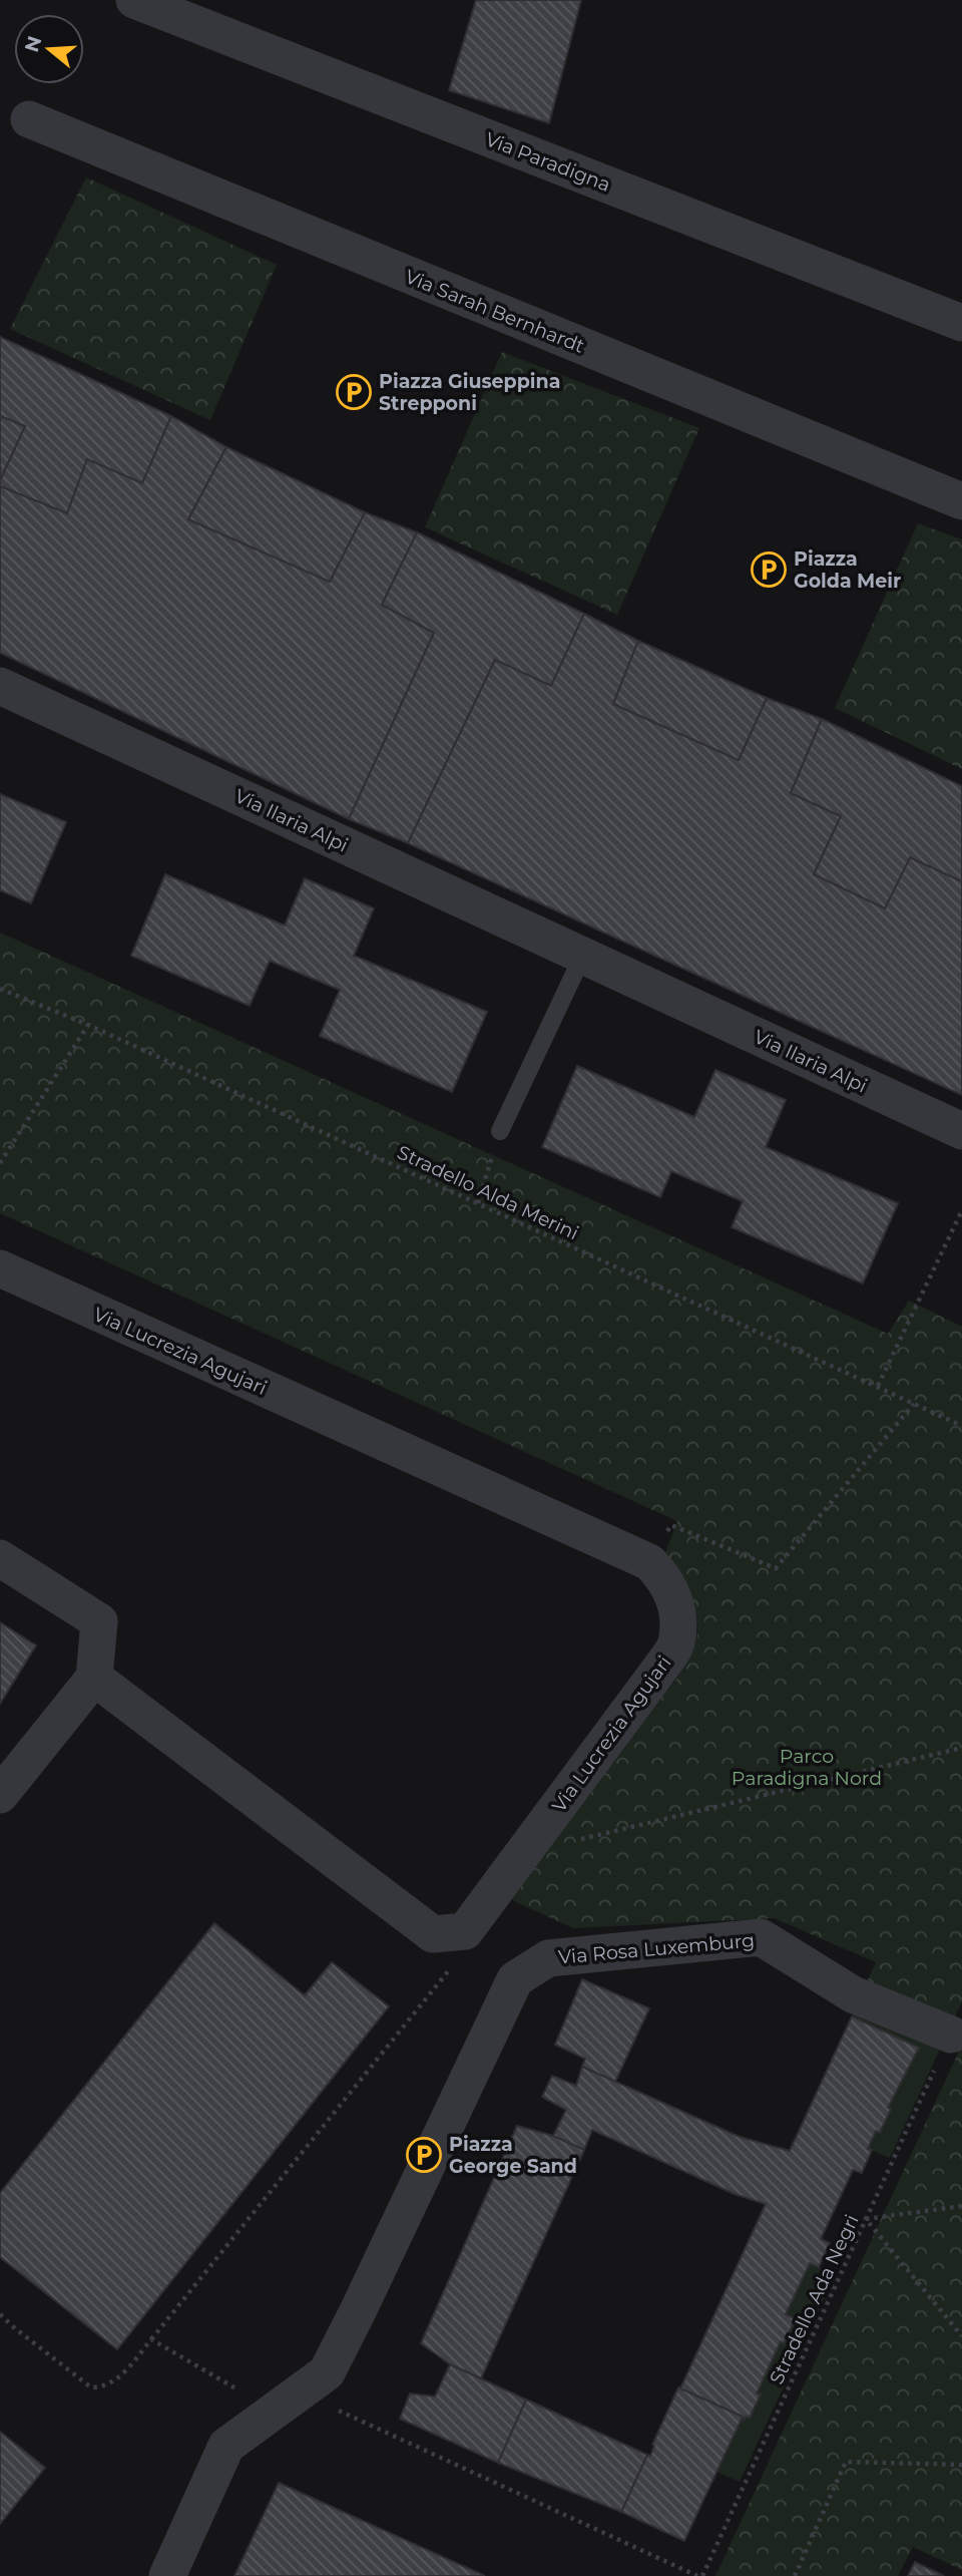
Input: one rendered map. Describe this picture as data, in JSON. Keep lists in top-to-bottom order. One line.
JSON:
{"streets":{"street":["Via Paradigna","Via Sarah Bernhardt","Via Ilaria Alpi","Via Lucrezia Agujari","Via Rosa Luxemburg"],"path":["Stradello Alda Merini","Stradello Ada Negri"]},"crossings":[["Via Rosa Luxemburg","Stradello Ada Negri"]],"parks":["Parco Paradigna Nord"],"places":{"parking":["Piazza Giuseppina Strepponi","Piazza Golda Meir","Piazza George Sand"]},"north":"left"}
